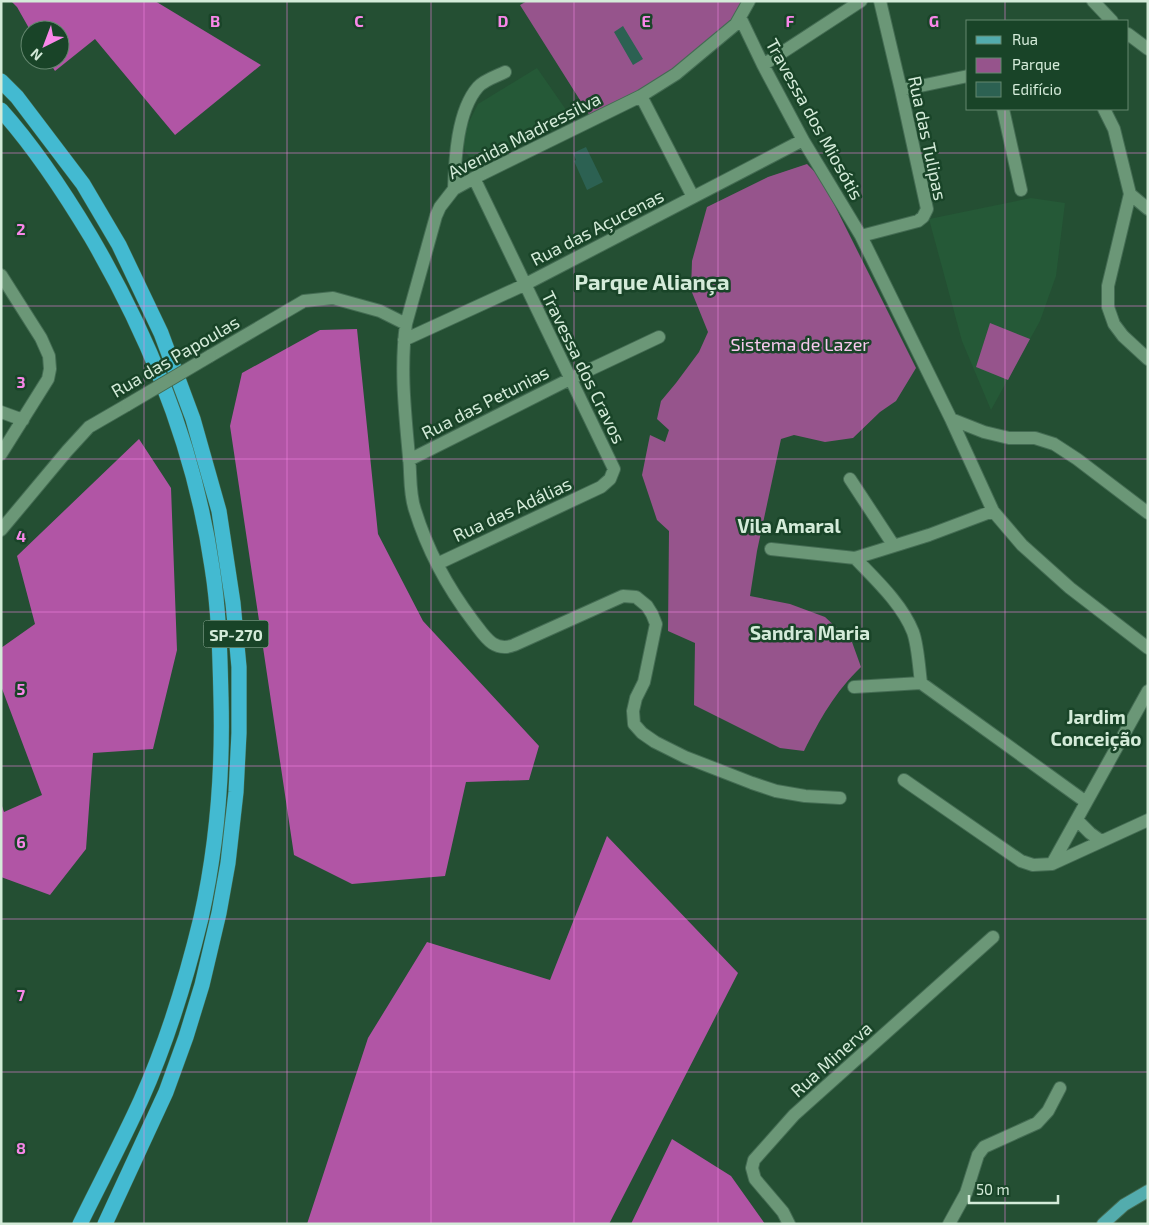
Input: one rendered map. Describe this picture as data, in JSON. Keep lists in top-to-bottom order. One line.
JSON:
{"streets":{"highway":["SP-270"],"street":["Travessa dos Miosótis","Avenida Madressilva","Rua das Tulipas","Rua das Açucenas","Rua das Papoulas","Travessa dos Cravos","Rua das Petunias","Rua das Adálias","Rua Minerva"]},"crossings":[["Travessa dos Miosótis","Avenida Madressilva"],["Travessa dos Miosótis","Rua das Tulipas"],["Travessa dos Miosótis","Rua das Açucenas"],["Avenida Madressilva","Rua das Açucenas"],["Avenida Madressilva","Rua das Papoulas"],["Avenida Madressilva","Travessa dos Cravos"],["Avenida Madressilva","Rua das Petunias"],["Avenida Madressilva","Rua das Adálias"],["Rua das Açucenas","Travessa dos Cravos"],["Travessa dos Cravos","Rua das Petunias"],["Travessa dos Cravos","Rua das Adálias"]],"districts":["Parque Aliança","Vila Amaral","Sandra Maria","Jardim Conceição"],"parks":["Sistema de Lazer"],"legend":["Rua","Parque","Edifício"],"scale_bar":"50 m","north":"bottom left","grid":{"columns":["B","C","D","E","F","G"],"rows":["2","3","4","5","6","7","8"]}}
